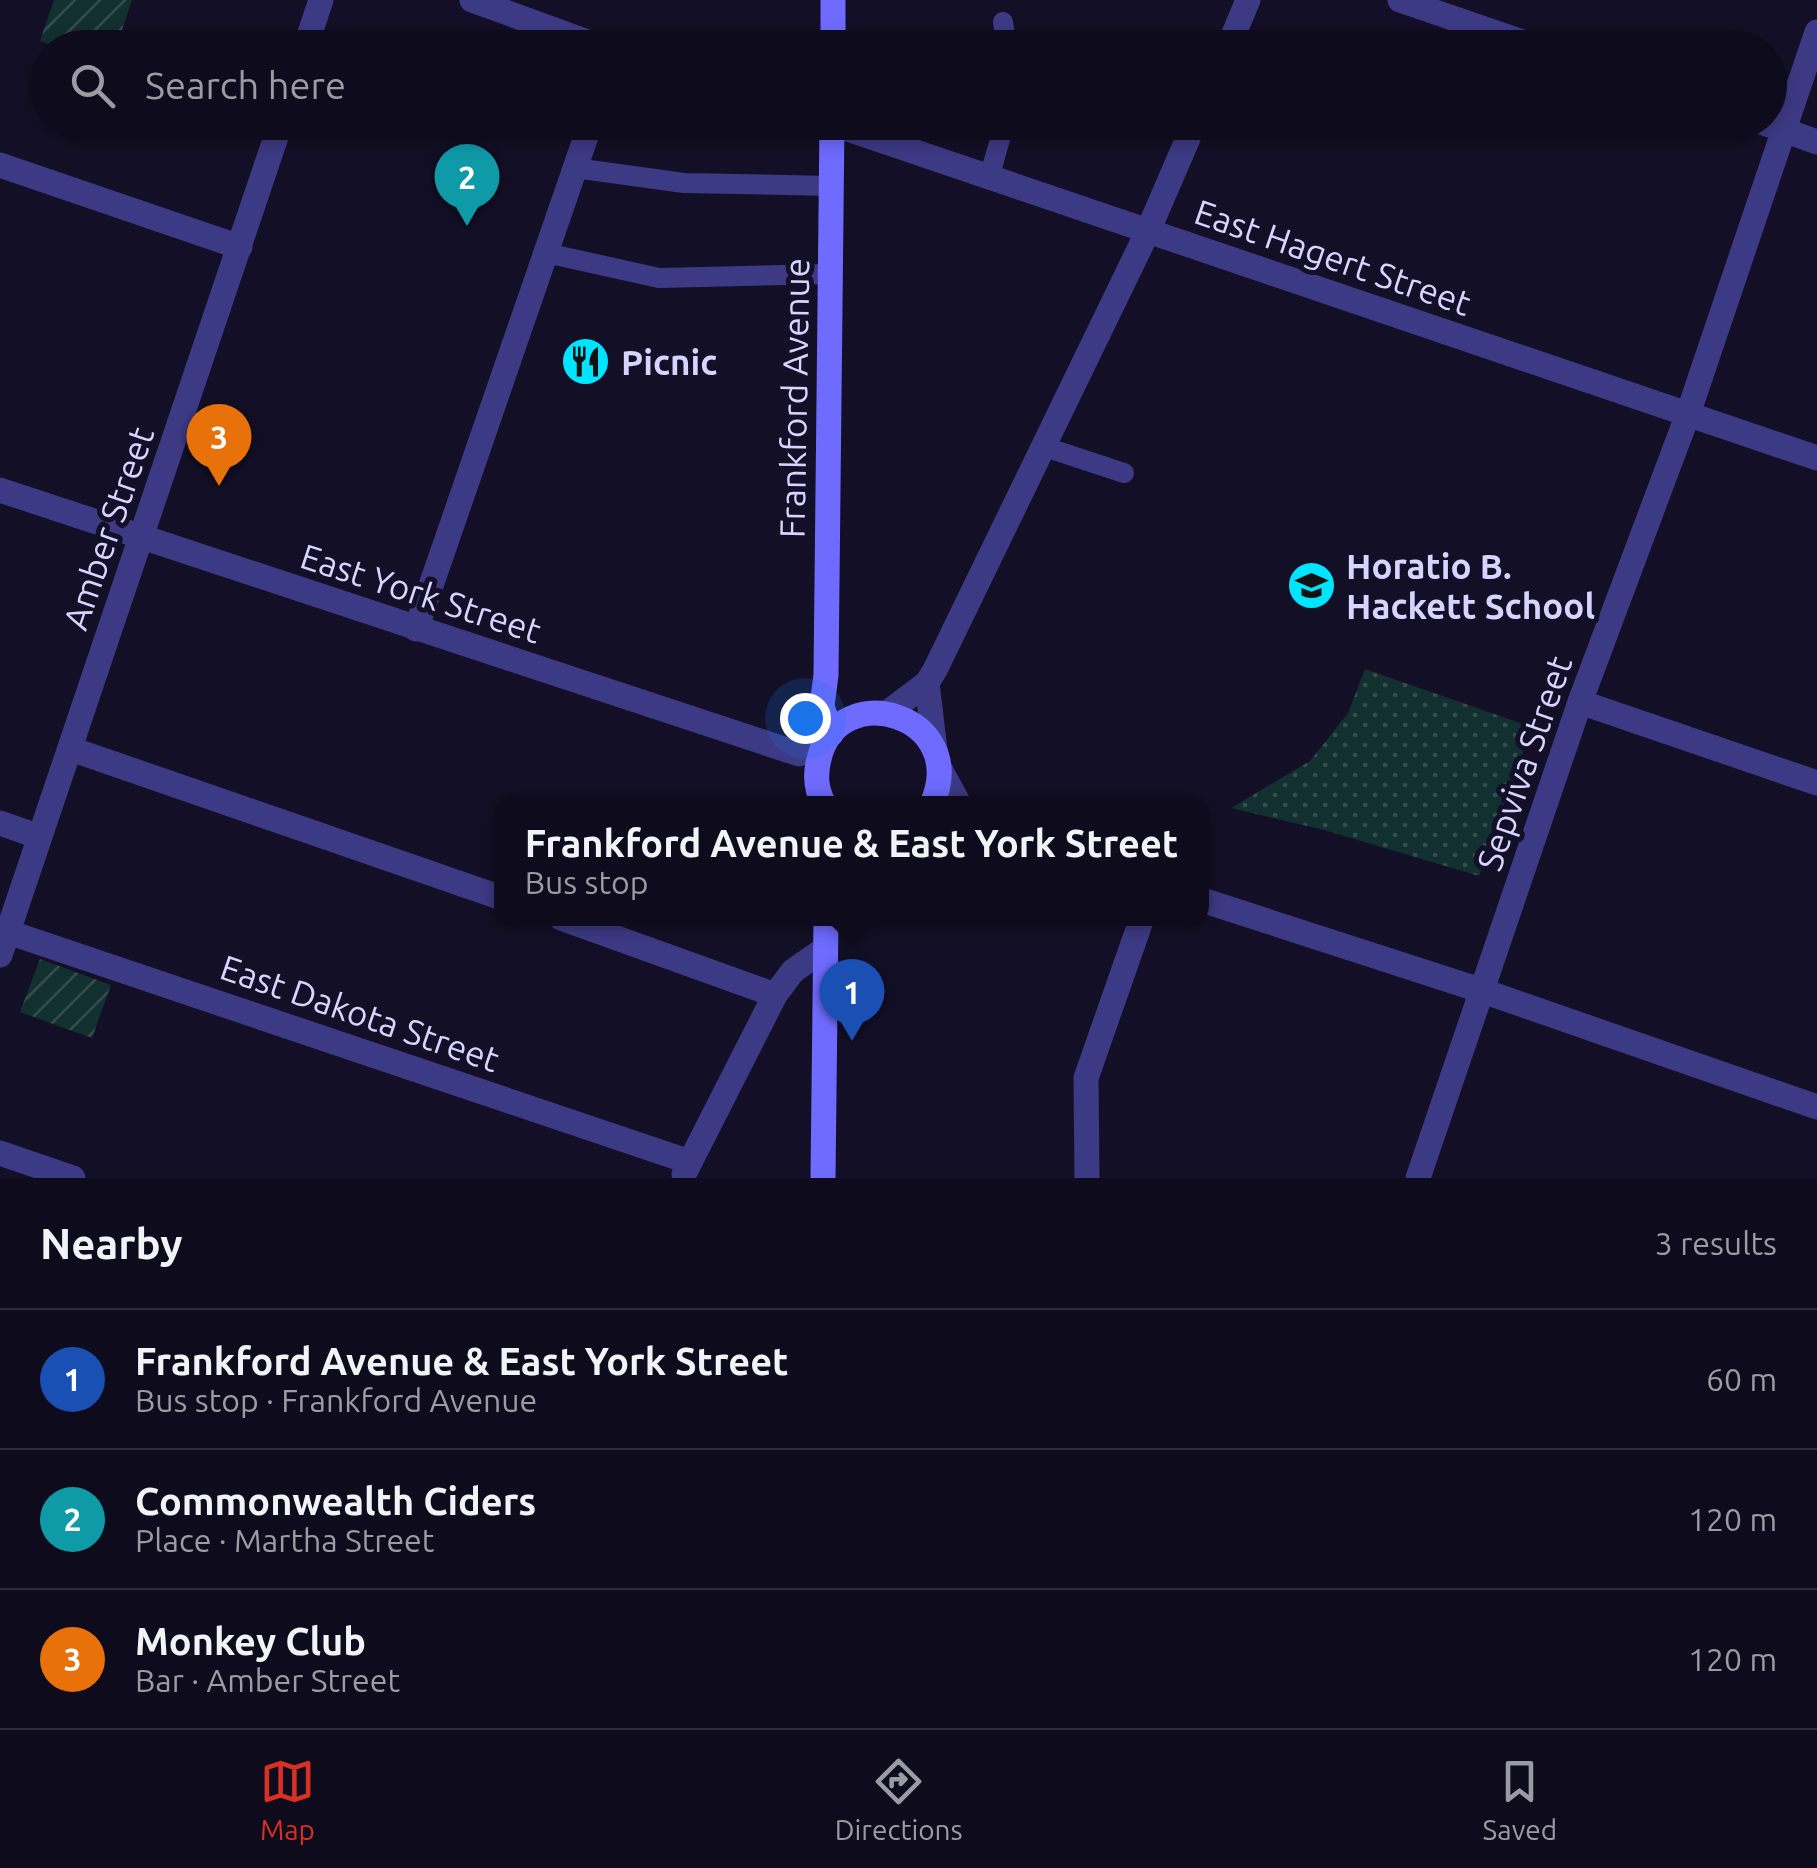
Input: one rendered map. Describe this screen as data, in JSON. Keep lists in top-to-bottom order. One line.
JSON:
{"streets":{"main road":["Frankford Avenue"],"street":["East Hagert Street","Amber Street","East York Street","Sepviva Street","East Dakota Street"]},"crossings":[["East Hagert Street","Sepviva Street"],["Frankford Avenue","East York Street"],["Amber Street","East York Street"],["Amber Street","East Dakota Street"]],"places":{"restaurant":["Picnic"],"school or university":["Horatio B. Hackett School"]},"page":{"search":"Search here","pins":["2","3","1"],"popup":["Frankford Avenue & East York Street","Bus stop"],"heading":["Nearby","3 results"],"list":[{"mark":"1","name":"Frankford Avenue & East York Street","note":"Bus stop · Frankford Avenue","value":"60 m"},{"mark":"2","name":"Commonwealth Ciders","note":"Place · Martha Street","value":"120 m"},{"mark":"3","name":"Monkey Club","note":"Bar · Amber Street","value":"120 m"}],"nav":["Map","Directions","Saved"]}}
